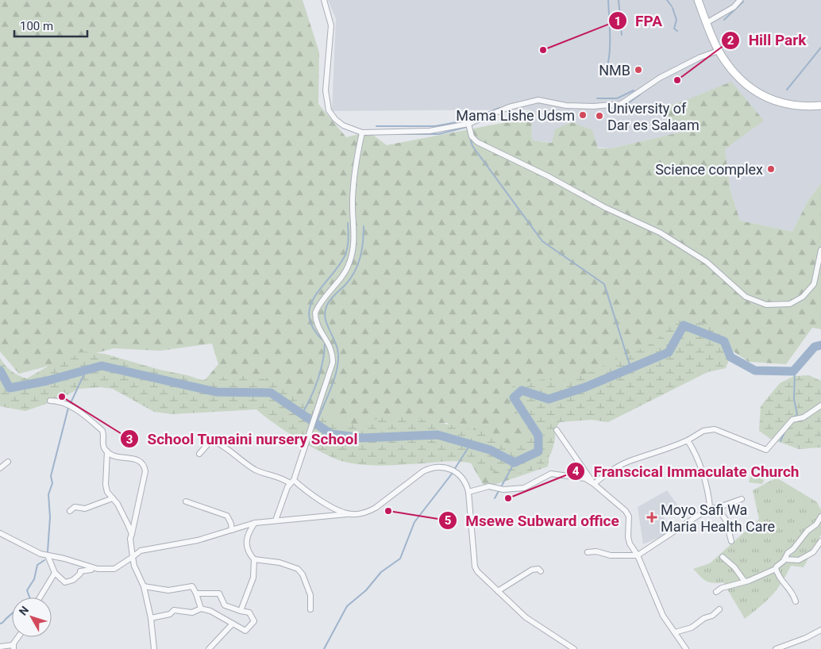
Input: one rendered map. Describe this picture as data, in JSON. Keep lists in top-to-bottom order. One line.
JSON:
{"places":{"other":["FPA","NMB","Hill Park","Mama Lishe Udsm","University of Dar es Salaam","Science complex","School Tumaini nursery School","Franscical Immaculate Church","Msewe Subward office"],"health":["Moyo Safi Wa Maria Health Care"]},"scale_bar":"100 m","north":"top left"}
